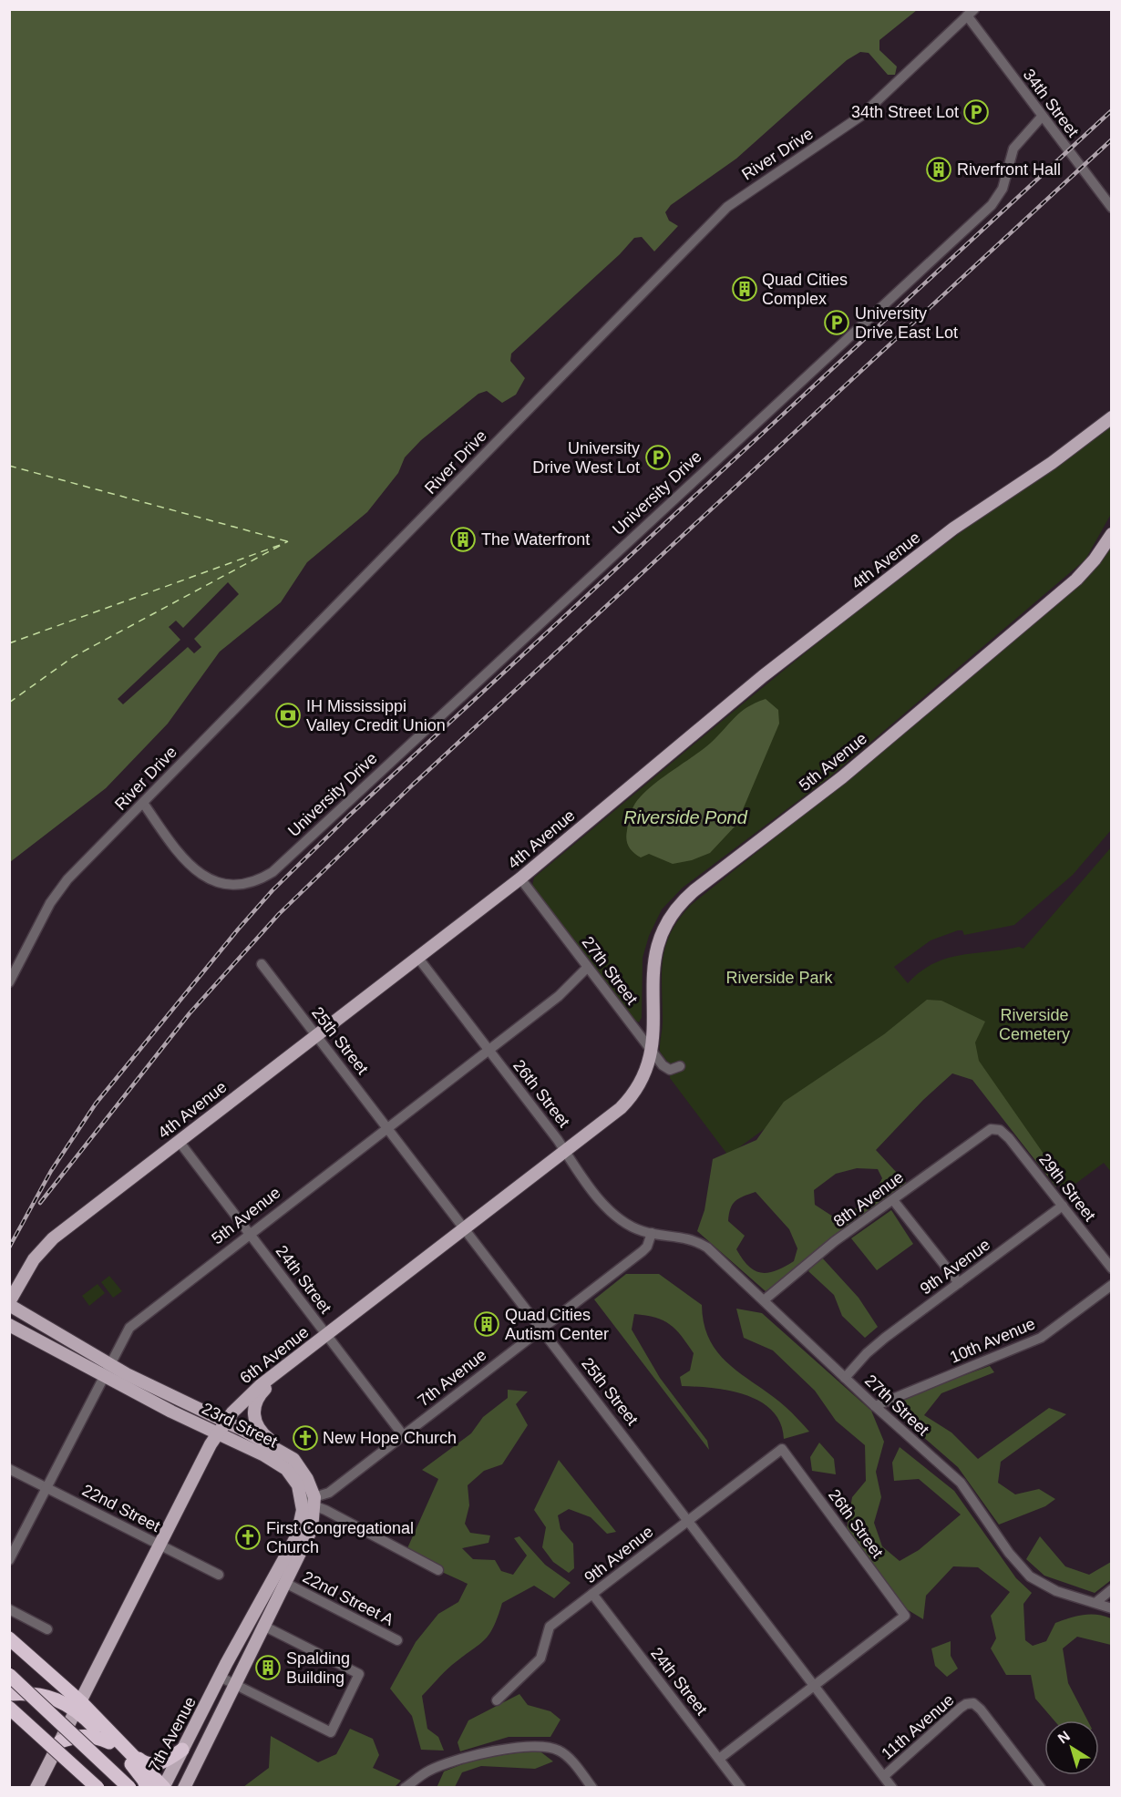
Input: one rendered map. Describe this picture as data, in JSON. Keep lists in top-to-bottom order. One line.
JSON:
{"streets":{"main road":["4th Avenue","5th Avenue","6th Avenue","7th Avenue","23rd Street"],"street":["34th Street","River Drive","University Drive","27th Street","25th Street","26th Street","29th Street","8th Avenue","9th Avenue","24th Street","10th Avenue","22nd Street","22nd Street A","11th Avenue"]},"crossings":[["34th Street","River Drive"],["34th Street","University Drive"],["River Drive","University Drive"],["4th Avenue","27th Street"],["4th Avenue","25th Street"],["4th Avenue","26th Street"],["4th Avenue","24th Street"],["4th Avenue","23rd Street"],["5th Avenue","27th Street"],["5th Avenue","25th Street"],["5th Avenue","26th Street"],["5th Avenue","24th Street"],["5th Avenue","6th Avenue"],["5th Avenue","23rd Street"],["5th Avenue","22nd Street"],["27th Street","26th Street"],["27th Street","8th Avenue"],["27th Street","9th Avenue"],["27th Street","10th Avenue"],["27th Street","6th Avenue"],["27th Street","7th Avenue"],["25th Street","26th Street"],["25th Street","9th Avenue"],["25th Street","6th Avenue"],["25th Street","7th Avenue"],["25th Street","11th Avenue"],["26th Street","9th Avenue"],["26th Street","6th Avenue"],["26th Street","7th Avenue"],["29th Street","8th Avenue"],["29th Street","9th Avenue"],["9th Avenue","24th Street"],["24th Street","6th Avenue"],["24th Street","7th Avenue"],["6th Avenue","23rd Street"],["6th Avenue","22nd Street"],["7th Avenue","23rd Street"],["7th Avenue","22nd Street A"]],"water":["Riverside Pond"],"parks":["Riverside Park","Riverside Cemetery"],"places":{"parking":["34th Street Lot","University Drive East Lot","University Drive West Lot"],"building":["Riverfront Hall","Quad Cities Complex","The Waterfront","Quad Cities Autism Center","Spalding Building"],"bank":["IH Mississippi Valley Credit Union"],"church":["New Hope Church","First Congregational Church"]},"north":"top left"}
